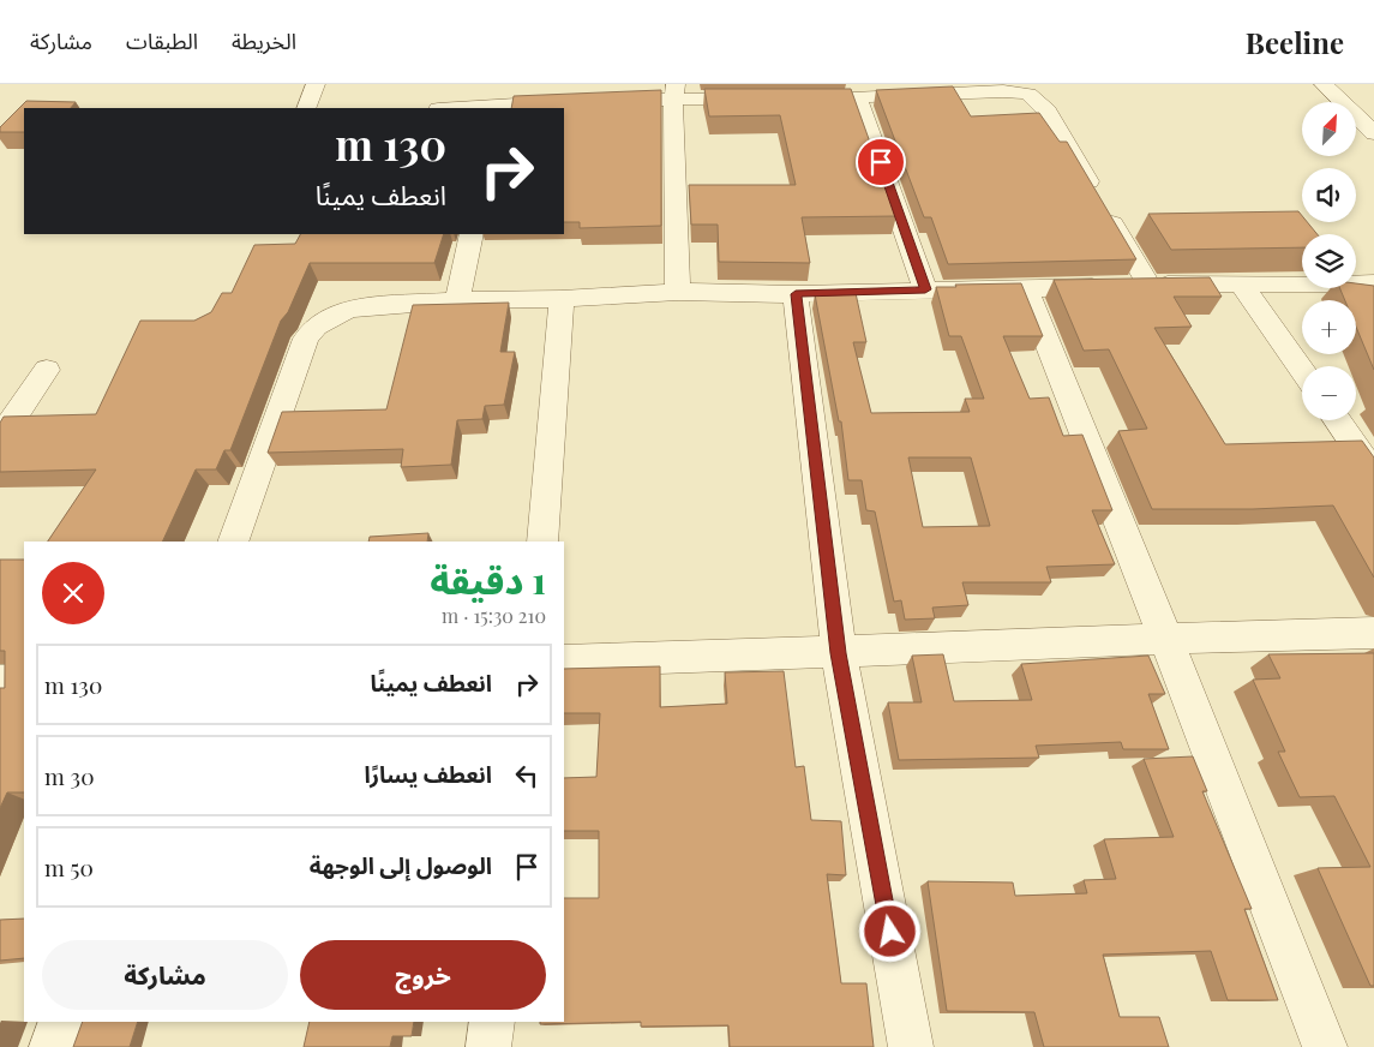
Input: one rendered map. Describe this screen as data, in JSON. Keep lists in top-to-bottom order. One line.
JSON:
{"north":"top right","page":{"header":"Beeline","nav":["الخريطة","الطبقات","مشاركة"],"map_buttons":["+","−"],"turn":["130 m","انعطف يمينًا"],"heading":["1 دقيقة","210 m · 15:30"],"list":[{"name":"انعطف يمينًا","value":"130 m"},{"name":"انعطف يسارًا","value":"30 m"},{"name":"الوصول إلى الوجهة","value":"50 m"}],"buttons":["خروج","مشاركة"]}}
